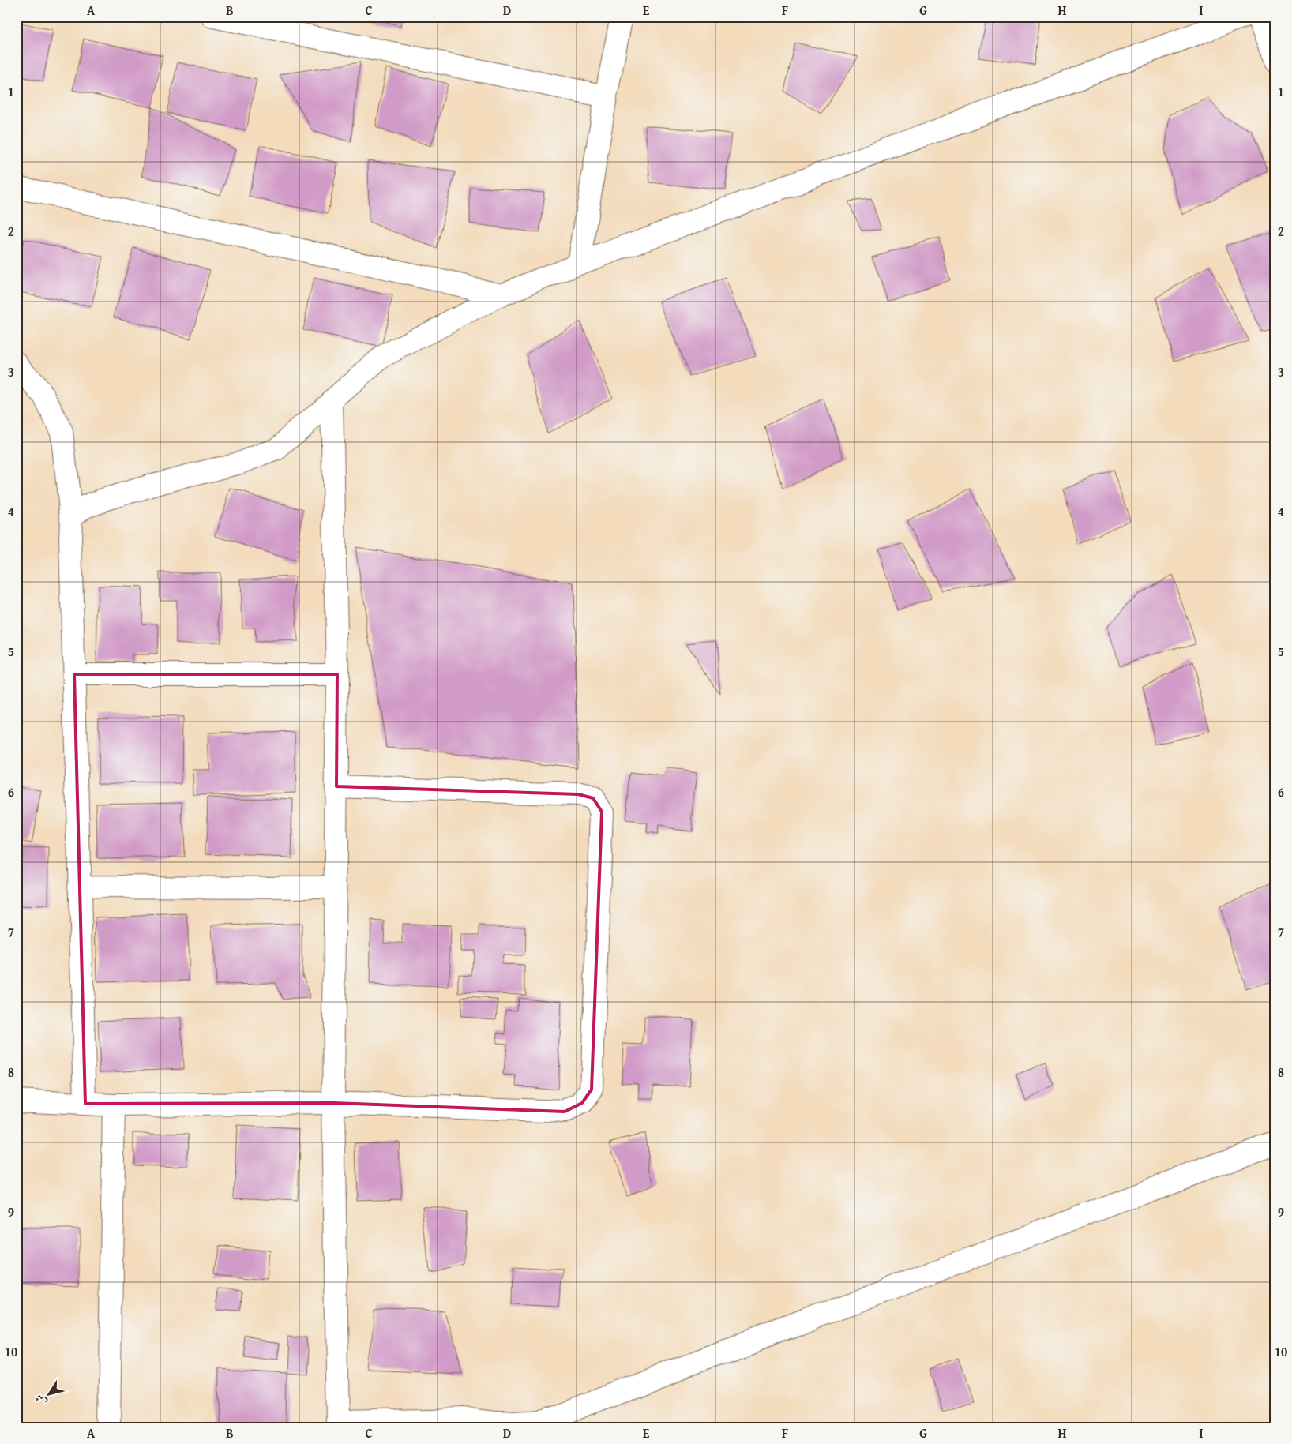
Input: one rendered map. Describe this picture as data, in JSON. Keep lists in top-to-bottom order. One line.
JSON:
{"north":"bottom left","grid":{"columns":["A","B","C","D","E","F","G","H","I"],"rows":["1","2","3","4","5","6","7","8","9","10"]}}
